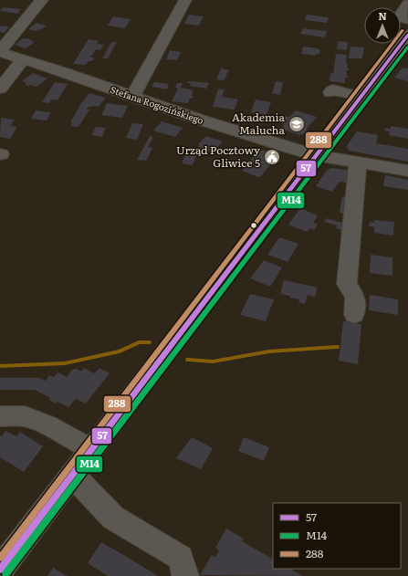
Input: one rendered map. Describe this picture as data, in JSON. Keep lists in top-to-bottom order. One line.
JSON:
{"streets":{"street":["Stefana Rogozińskiego"]},"places":{"school or university":["Akademia Malucha"],"public building":["Urząd Pocztowy Gliwice 5"]},"lines":["transit line 288","transit line 57","transit line M14"],"legend":["57","M14","288"],"north":"top"}
